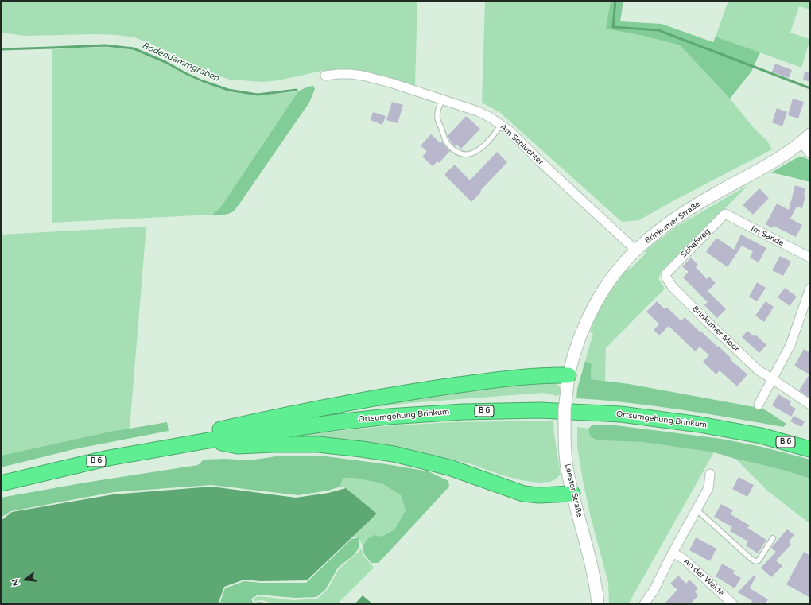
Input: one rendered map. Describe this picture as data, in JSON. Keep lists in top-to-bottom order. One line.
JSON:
{"streets":{"highway":["B 6","Ortsumgehung Brinkum"],"street":["Am Schluchter","Brinkumer Straße","Im Sande","Schafweg","Brinkumer Moor","Leester Straße","An der Weide"]},"crossings":[["Am Schluchter","Brinkumer Straße"],["Brinkumer Straße","B 6"],["Brinkumer Straße","Leester Straße"],["Im Sande","Schafweg"],["Schafweg","Brinkumer Moor"],["B 6","Ortsumgehung Brinkum"],["B 6","Leester Straße"]],"water":["Rodendammgraben"],"north":"left"}
